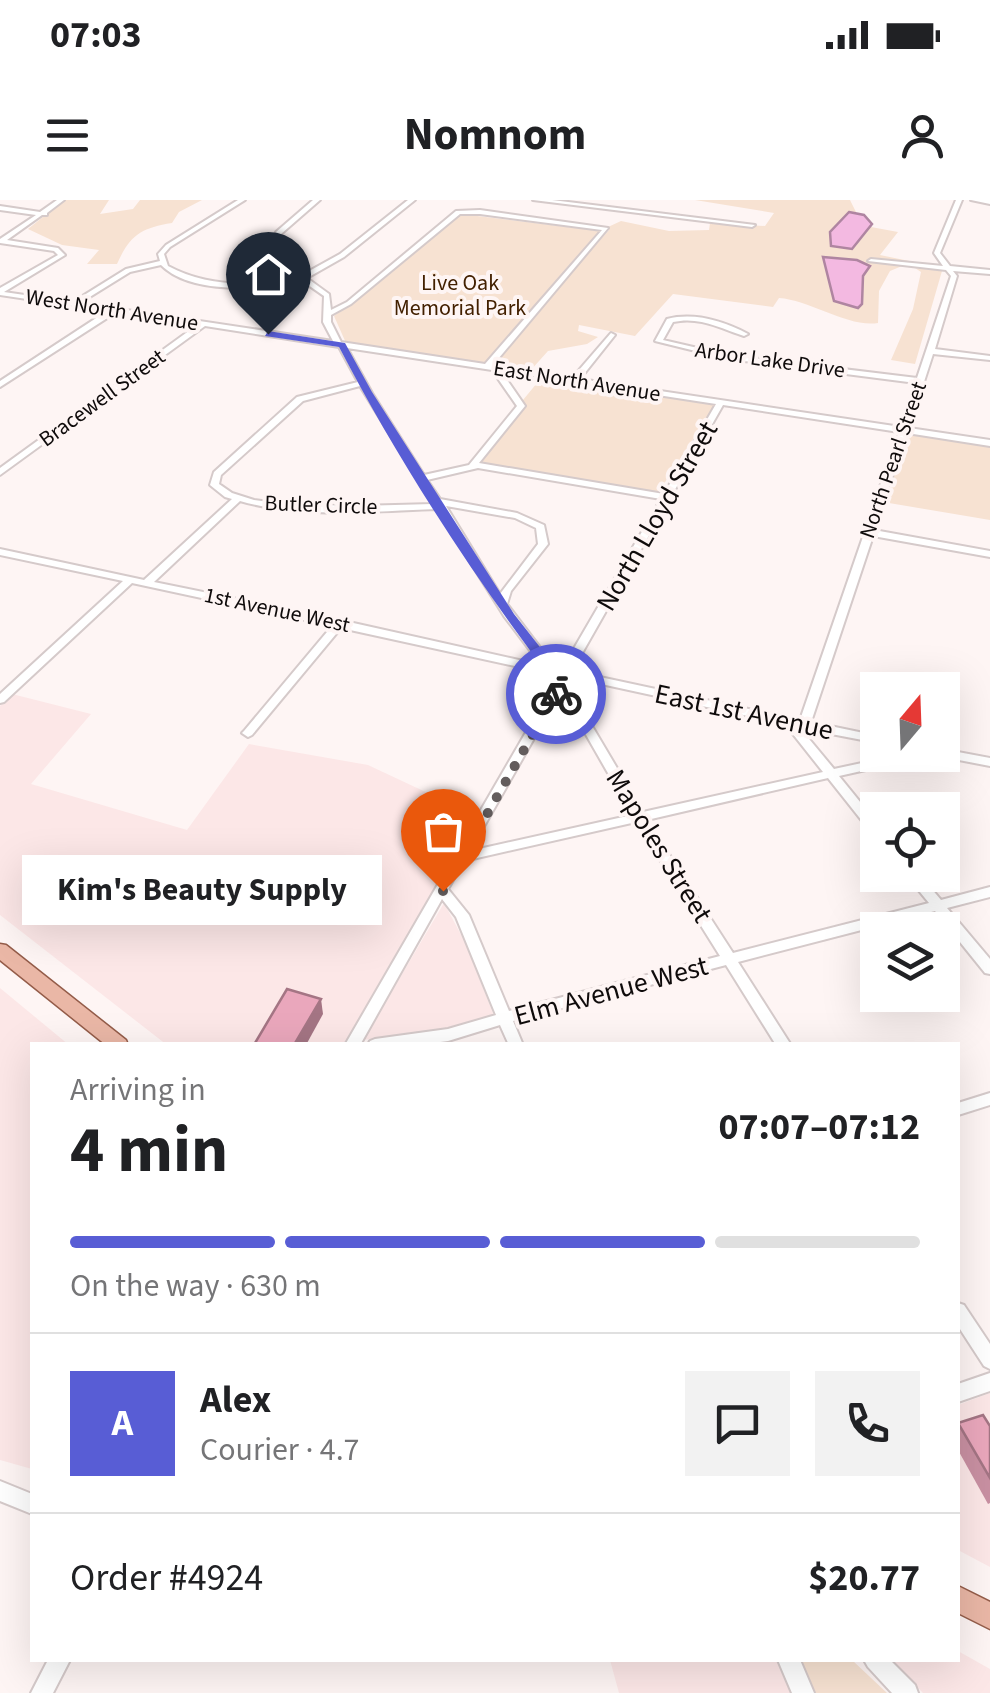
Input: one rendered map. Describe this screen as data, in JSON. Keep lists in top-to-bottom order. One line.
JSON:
{"streets":{"street":["West North Avenue","Arbor Lake Drive","East North Avenue","Bracewell Street","North Pearl Street","Butler Circle","North Lloyd Street","1st Avenue West","East 1st Avenue","Mapoles Street","Elm Avenue West"]},"crossings":[["West North Avenue","East North Avenue"],["West North Avenue","Bracewell Street"],["Arbor Lake Drive","North Pearl Street"],["East North Avenue","North Pearl Street"],["East North Avenue","North Lloyd Street"],["North Pearl Street","East 1st Avenue"],["North Lloyd Street","East 1st Avenue"],["North Lloyd Street","Mapoles Street"],["1st Avenue West","East 1st Avenue"],["East 1st Avenue","Mapoles Street"],["Mapoles Street","Elm Avenue West"]],"parks":["Live Oak Memorial Park"],"places":["Kim's Beauty Supply"],"north":"top","page":{"status":"07:03","header":"Nomnom","bubble":"Kim's Beauty Supply","heading":["4 min","Arriving in","07:07–07:12"],"panel":["Alex","Courier · 4.7","Order #4924","$20.77"],"bar":"On the way · 630 m","round":"A"}}
